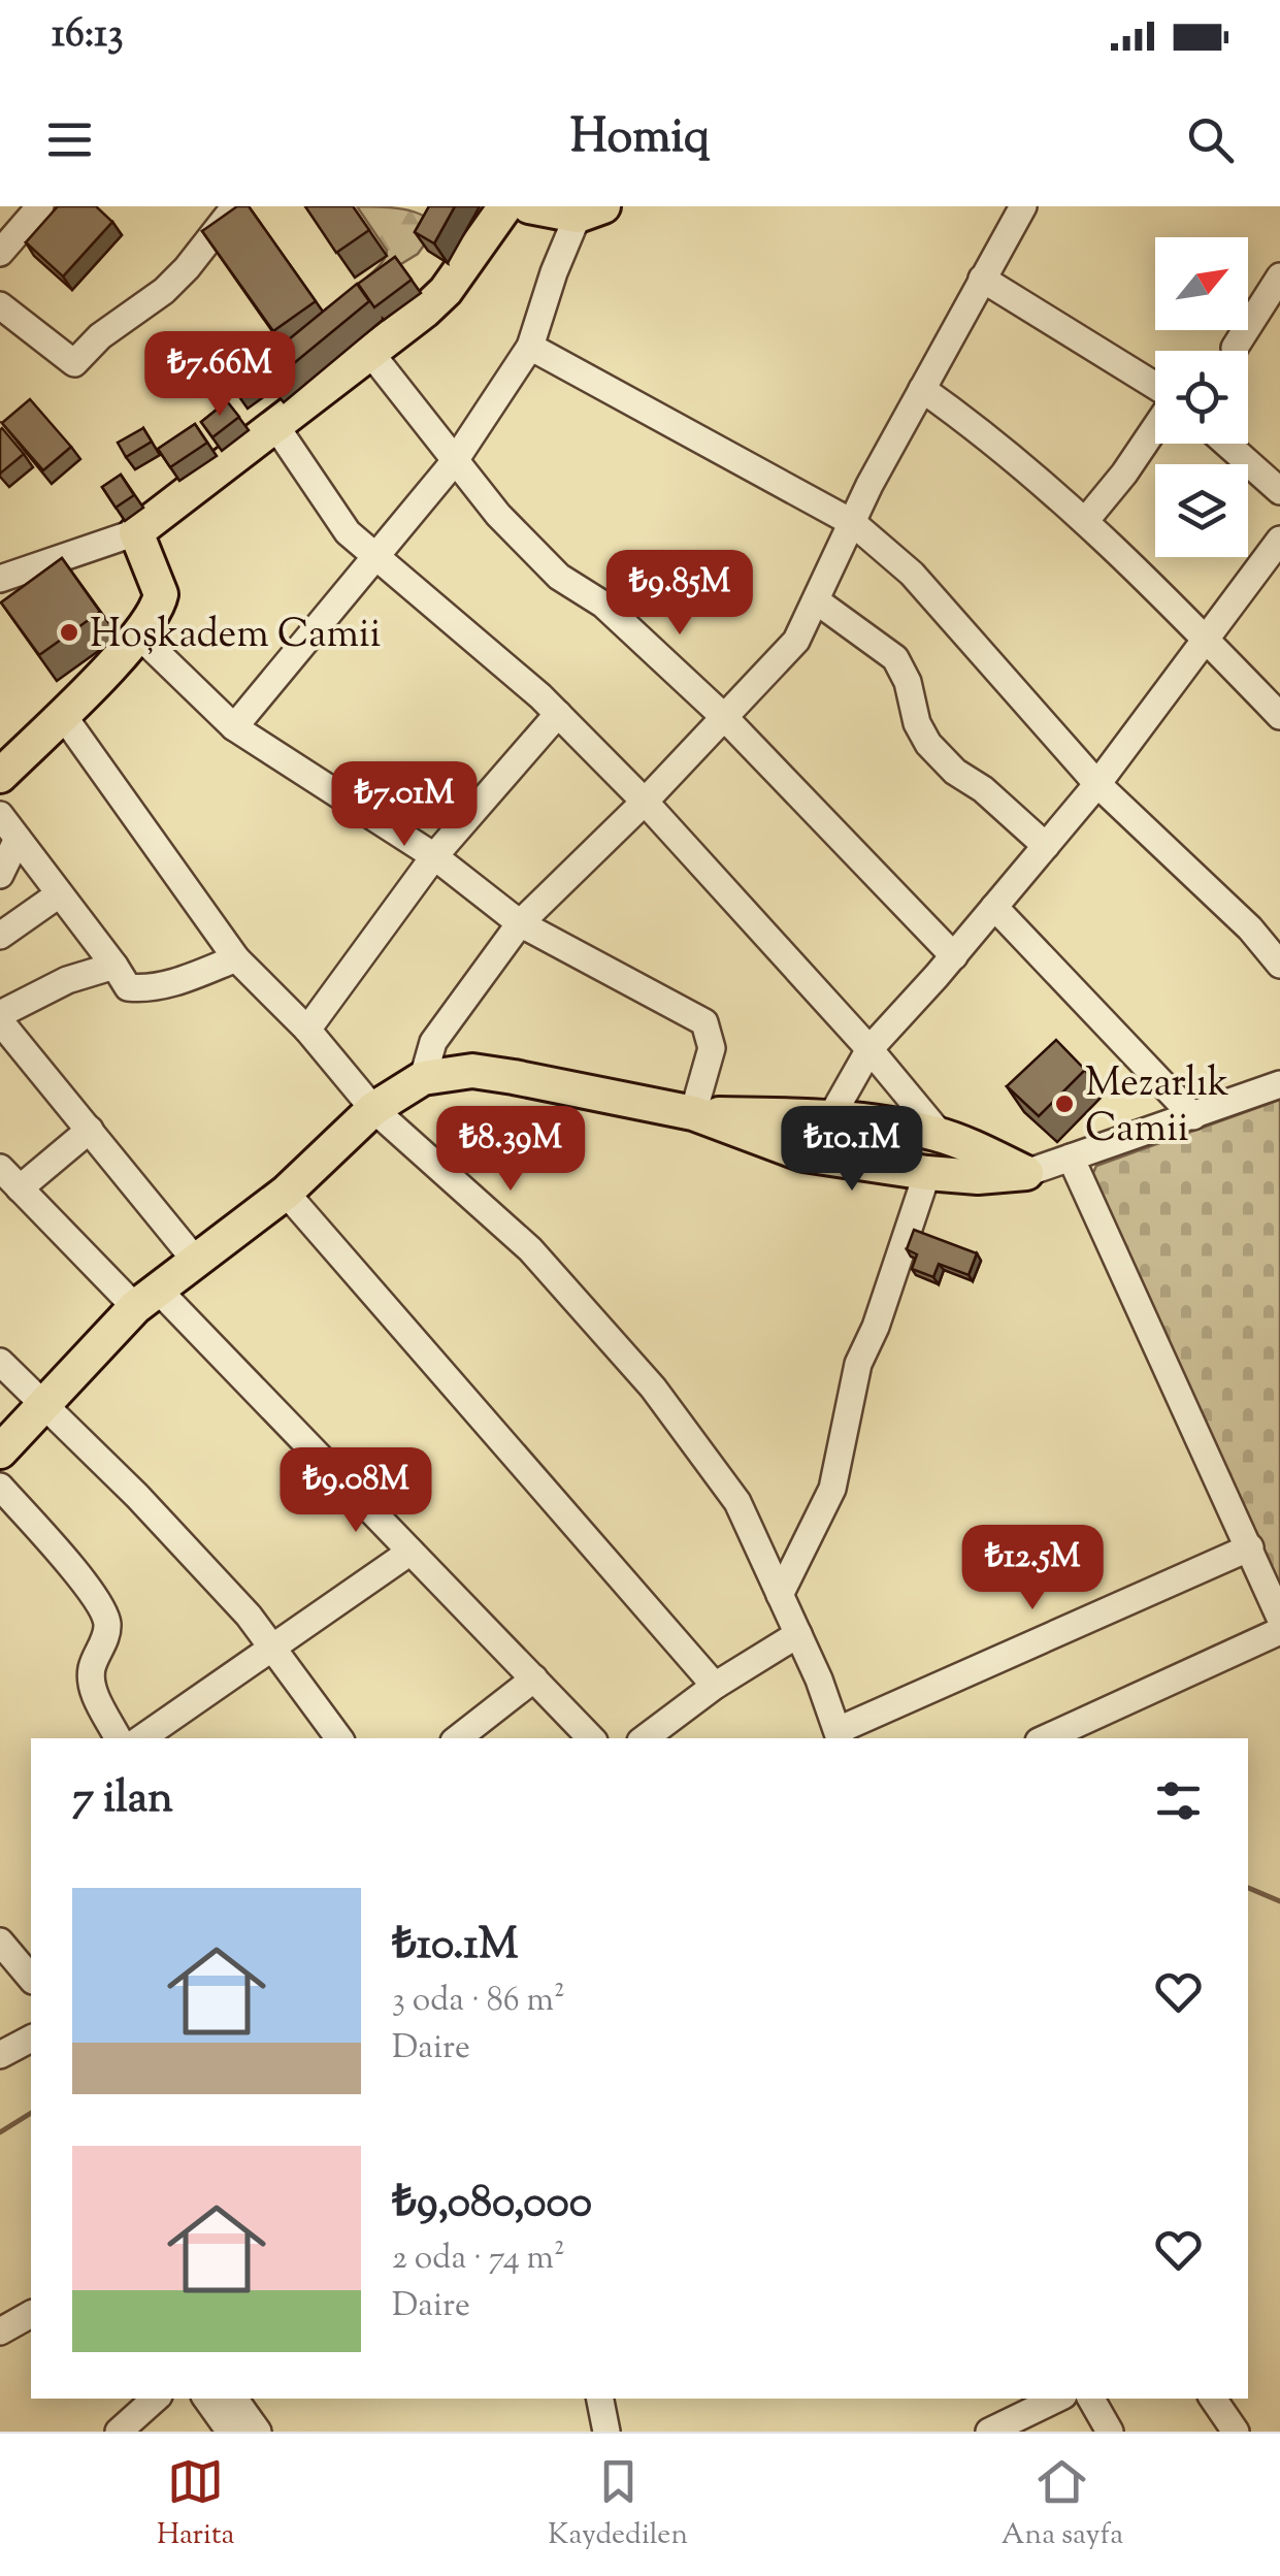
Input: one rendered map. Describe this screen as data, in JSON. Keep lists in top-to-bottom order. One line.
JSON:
{"places":["Hoşkadem Camii","Mezarlık Camii"],"north":"top right","page":{"status":"16:13","header":"Homiq","price":["₺7.66M","₺9.85M","₺7.01M","₺8.39M","₺10.1M","₺9.08M","₺12.5M"],"heading":"7 ilan","list":[{"name":"₺10.1M","note":"3 oda · 86 m² · Daire"},{"name":"₺9,080,000","note":"2 oda · 74 m² · Daire"}],"tabs":["Harita","Kaydedilen","Ana sayfa"]}}
